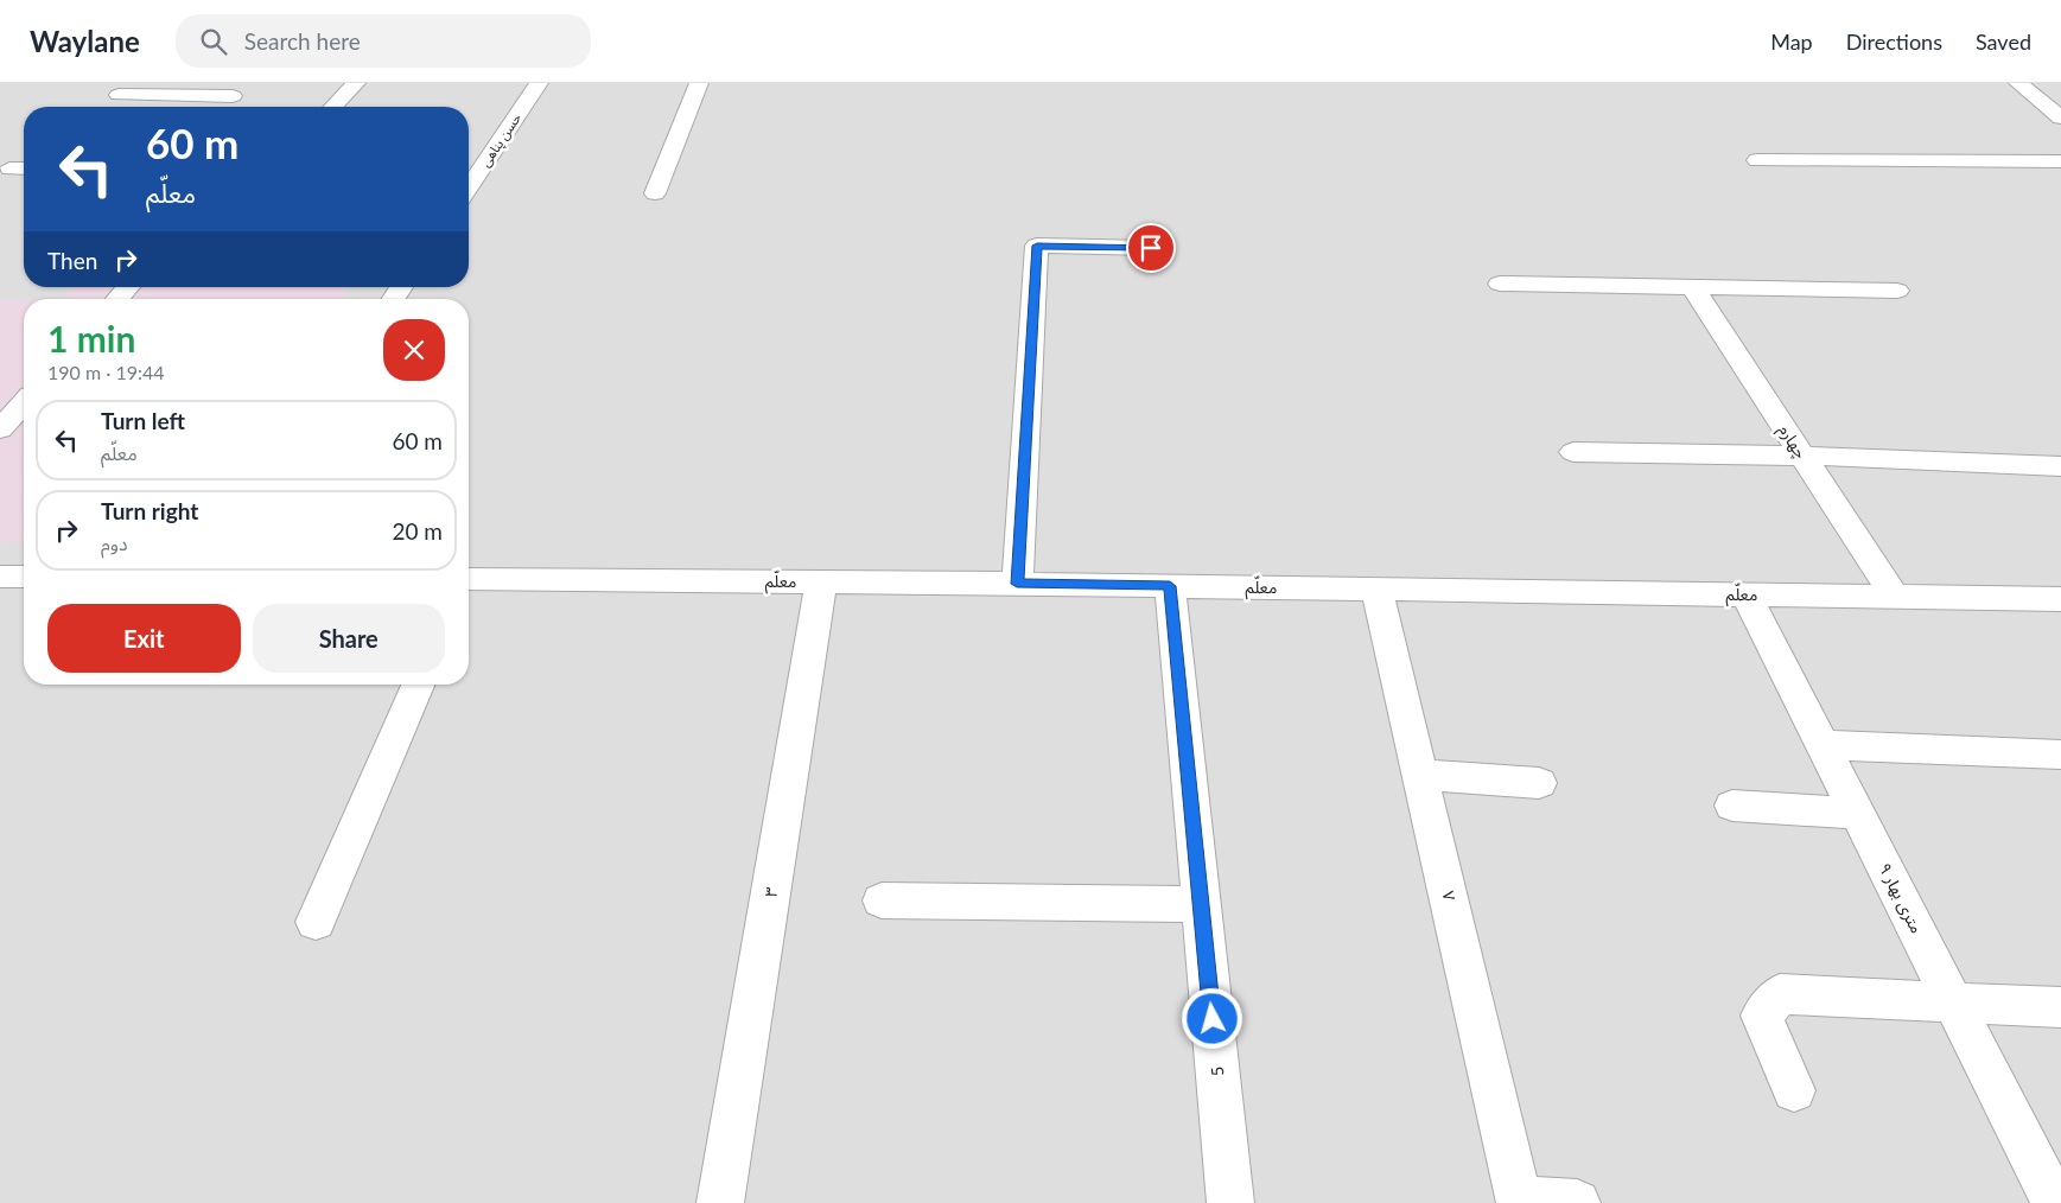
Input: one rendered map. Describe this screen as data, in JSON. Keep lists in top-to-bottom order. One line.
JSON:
{"streets":{"street":["حسن پناهی","چهارم","معلّم","۳","۷","۹ متری بهار","5"]},"crossings":[["چهارم","معلّم"],["معلّم","۳"],["معلّم","۷"],["معلّم","۹ متری بهار"],["معلّم","5"]],"page":{"header":"Waylane","search":"Search here","nav":["Map","Directions","Saved"],"turn":["60 m","معلّم"],"then":"Then","heading":["1 min","190 m · 19:44"],"list":[{"name":"Turn left","note":"معلّم","value":"60 m"},{"name":"Turn right","note":"دوم","value":"20 m"}],"buttons":["Exit","Share"]}}
